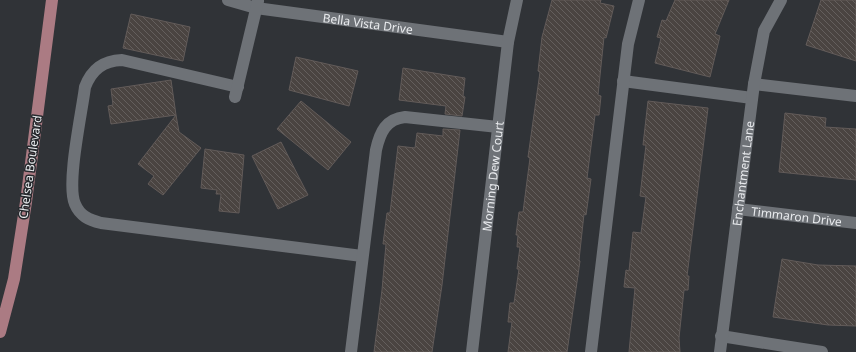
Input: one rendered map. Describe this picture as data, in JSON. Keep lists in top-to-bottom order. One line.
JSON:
{"streets":{"main road":["Chelsea Boulevard"],"street":["Bella Vista Drive","Enchantment Lane","Morning Dew Court","Timmaron Drive"]},"crossings":[["Bella Vista Drive","Morning Dew Court"],["Enchantment Lane","Timmaron Drive"]]}
